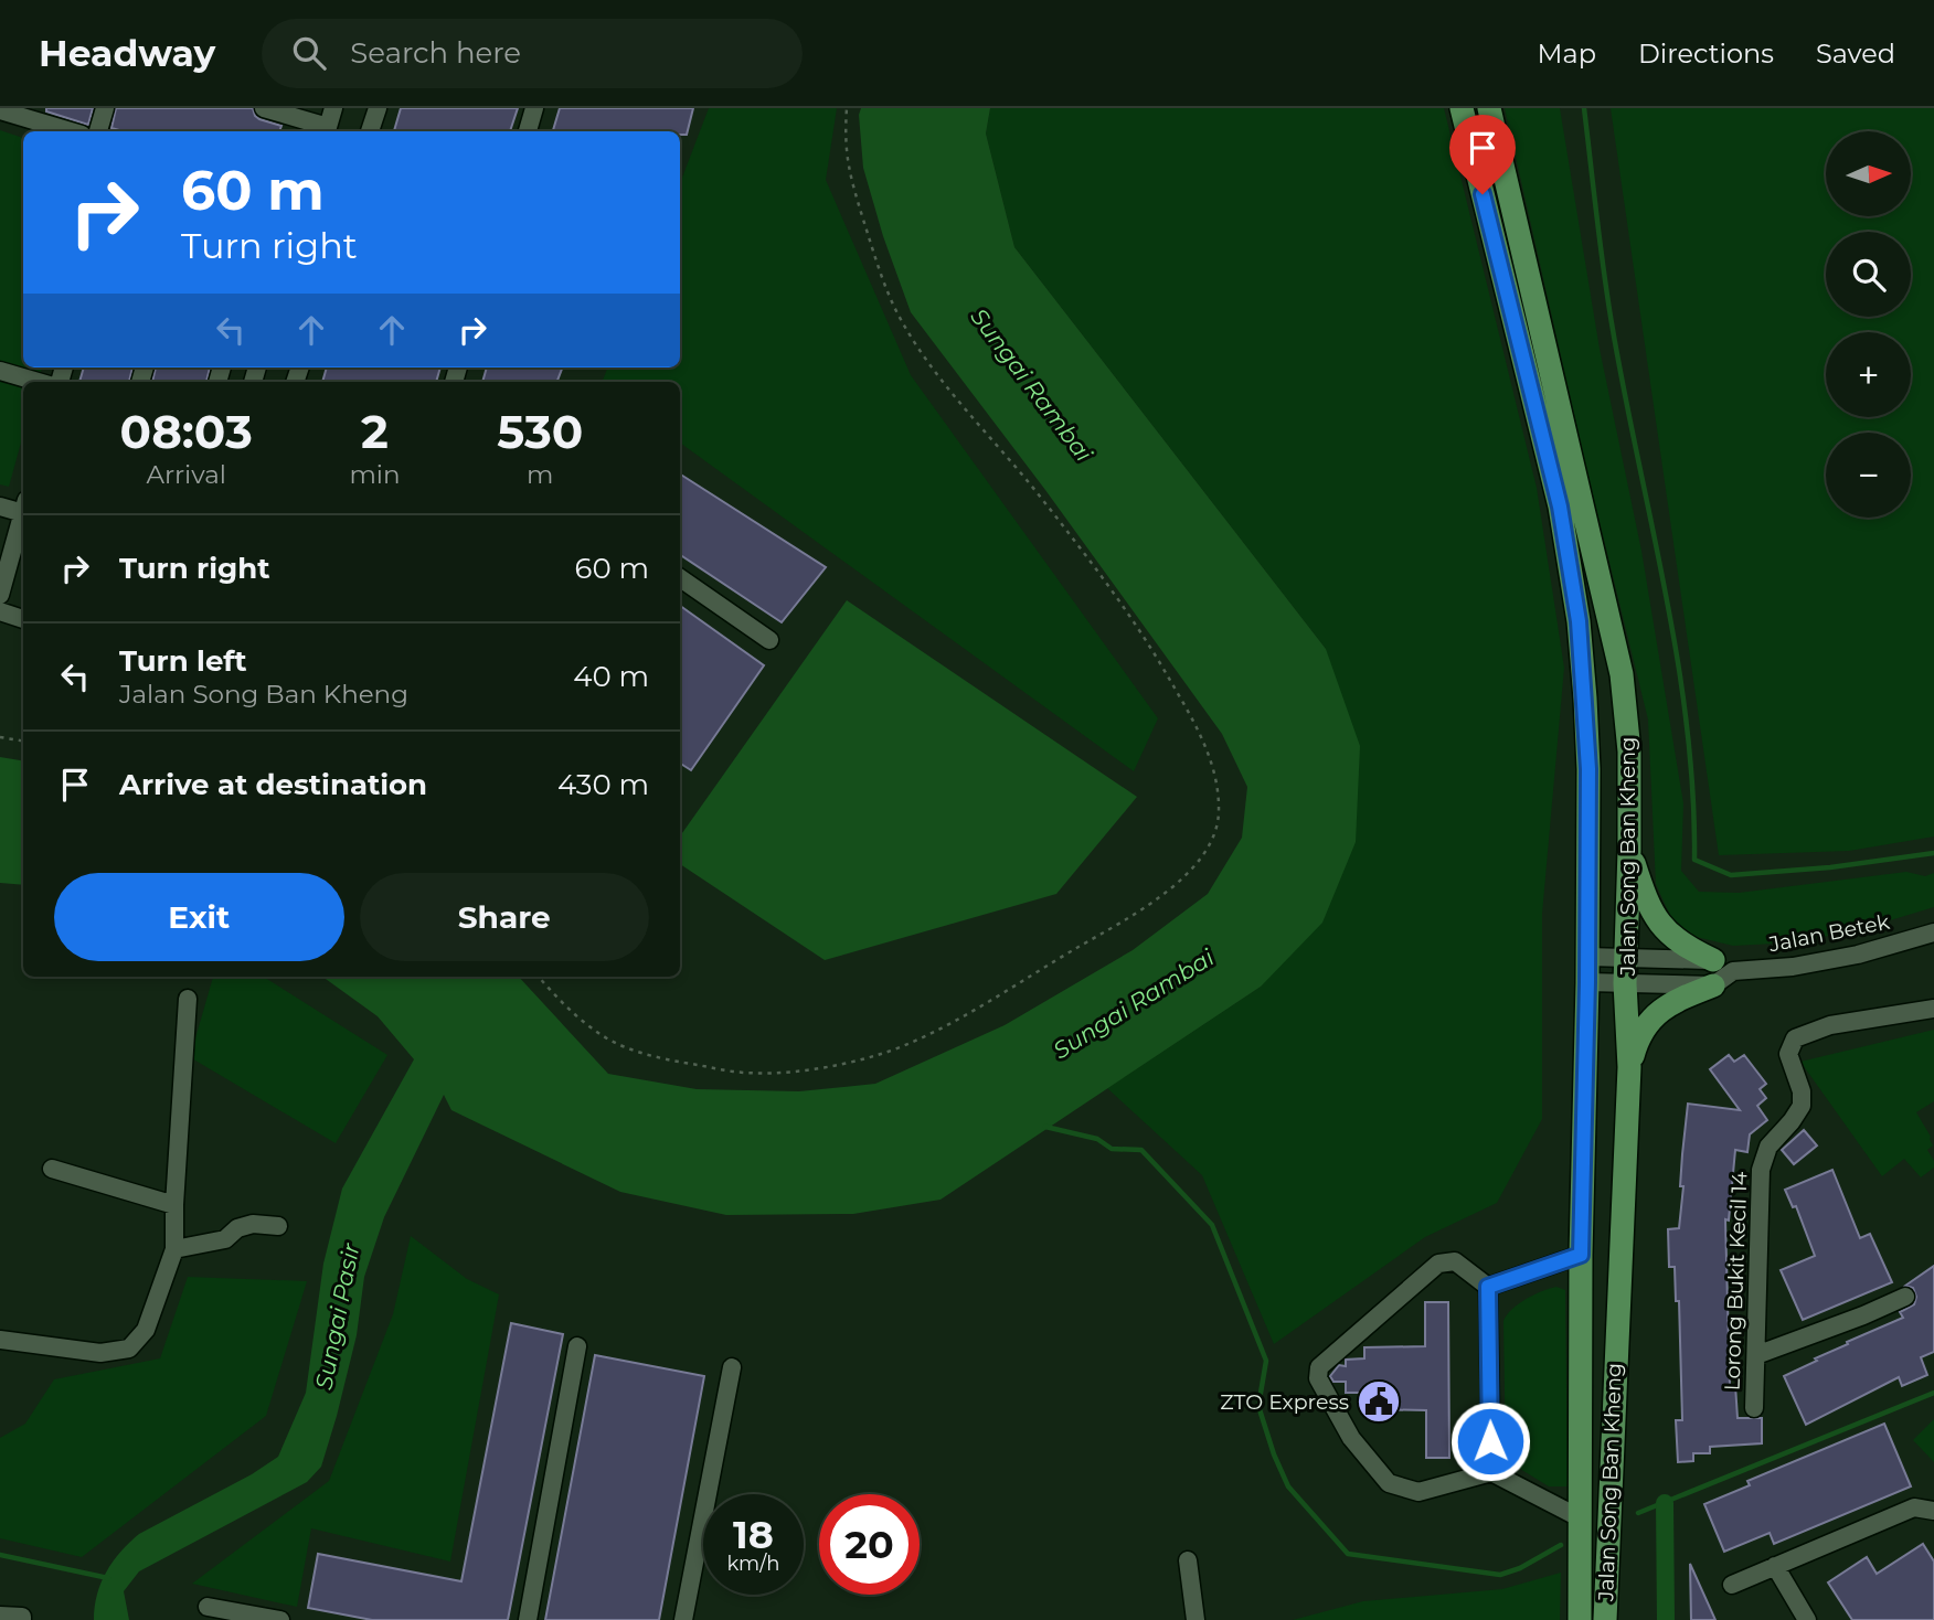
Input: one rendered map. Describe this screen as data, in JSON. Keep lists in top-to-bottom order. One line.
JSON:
{"streets":{"main road":["Jalan Song Ban Kheng"],"street":["Jalan Betek","Lorong Bukit Kecil 14"]},"crossings":[["Jalan Song Ban Kheng","Jalan Betek"]],"water":["Sungai Rambai","Sungai Pasir"],"places":{"public building":["ZTO Express"]},"north":"right","page":{"header":"Headway","search":"Search here","nav":["Map","Directions","Saved"],"map_buttons":["+","−"],"turn":["60 m","Turn right"],"eta":["08:03","Arrival","2","min","530","m"],"list":[{"name":"Turn right","value":"60 m"},{"name":"Turn left","note":"Jalan Song Ban Kheng","value":"40 m"},{"name":"Arrive at destination","value":"430 m"}],"buttons":["Exit","Share"],"speed":"18 km/h","limit":"20"}}
